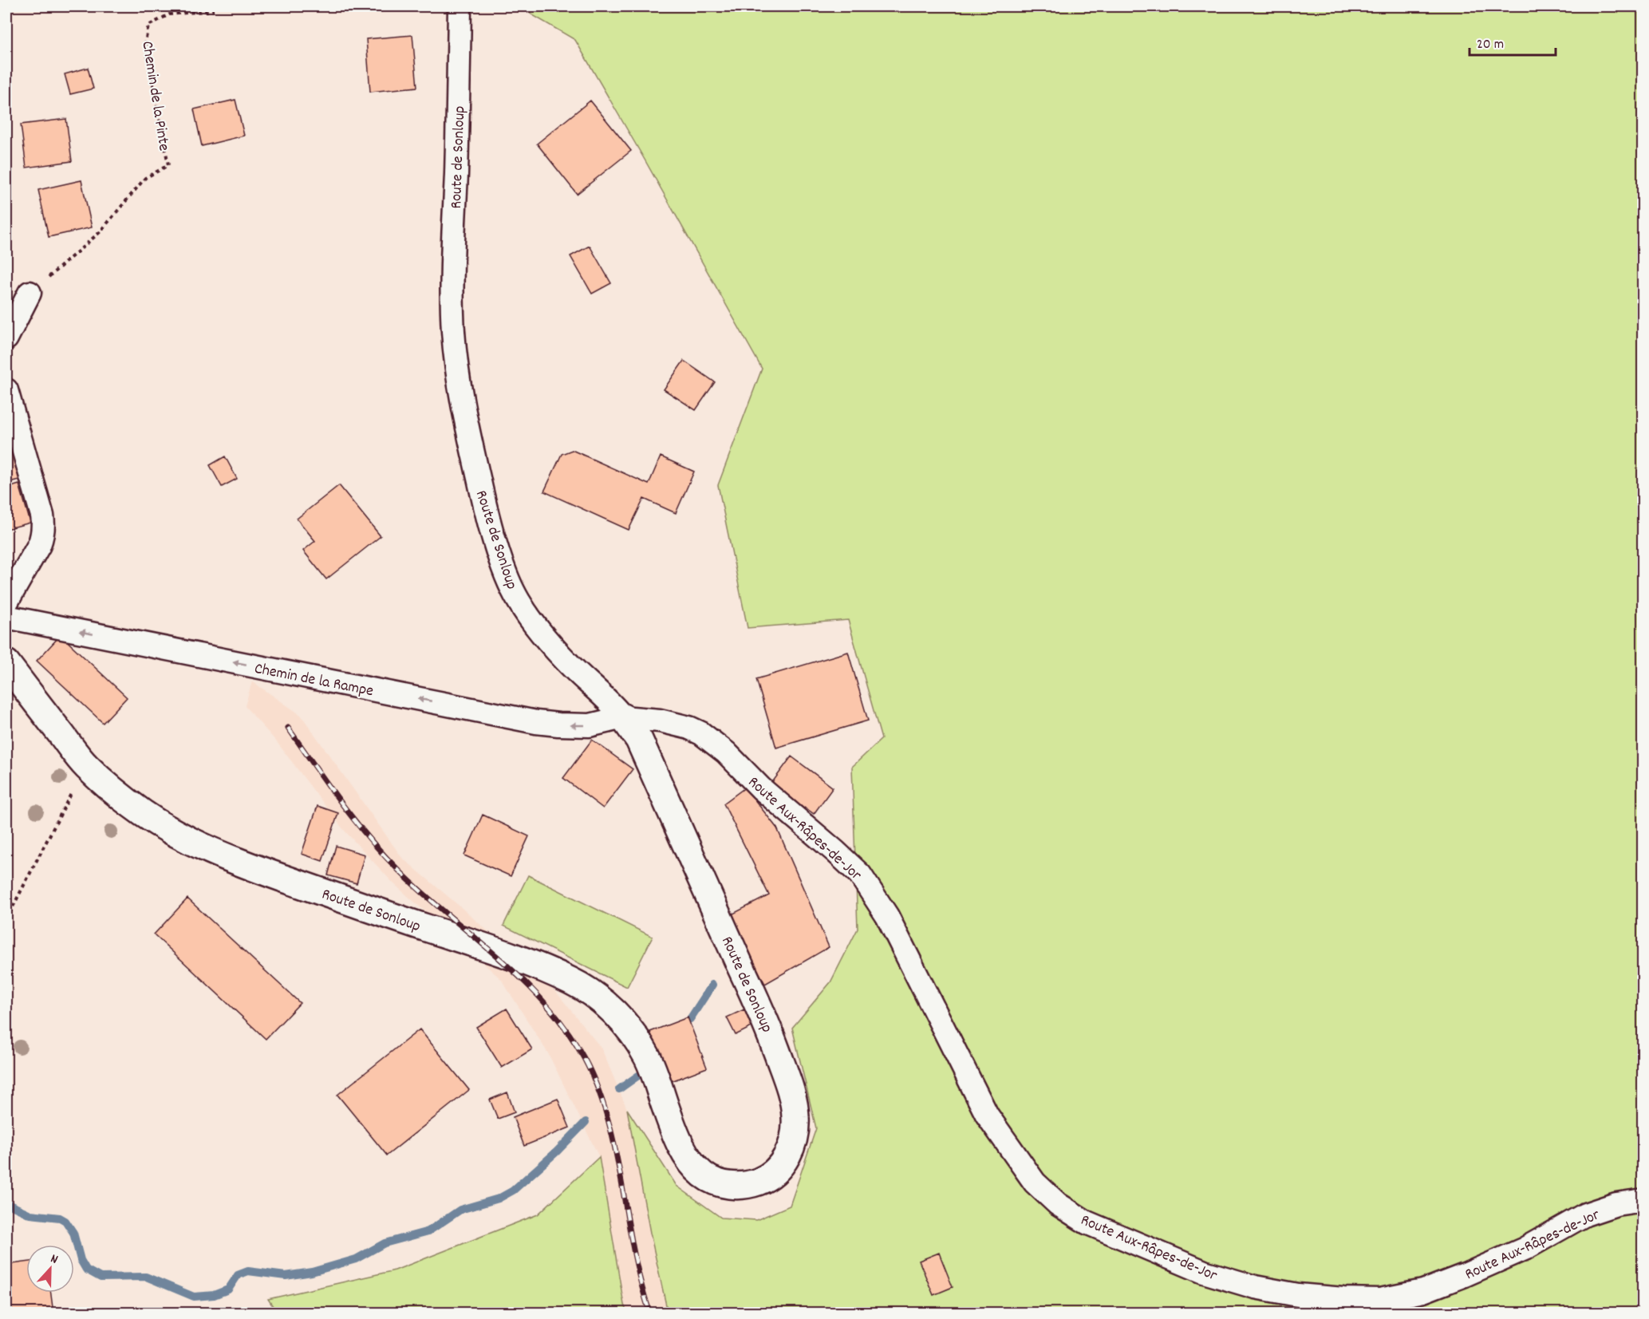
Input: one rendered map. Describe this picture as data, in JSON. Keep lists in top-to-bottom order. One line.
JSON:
{"streets":{"street":["Route de Sonloup","Chemin de la Rampe","Route Aux-Râpes-de-Jor"],"path":["Chemin de la Pinte"]},"crossings":[["Route de Sonloup","Chemin de la Rampe"],["Route de Sonloup","Route Aux-Râpes-de-Jor"],["Chemin de la Rampe","Route Aux-Râpes-de-Jor"]],"one_way":["Chemin de la Rampe"],"scale_bar":"20 m","north":"top"}
